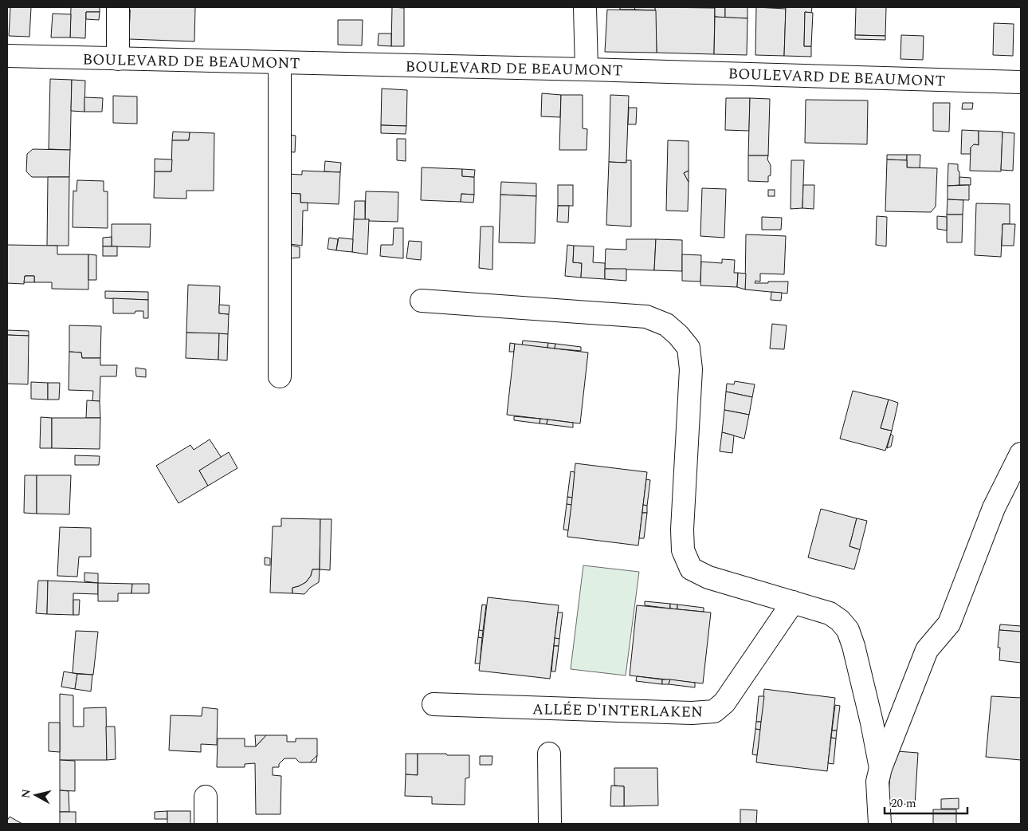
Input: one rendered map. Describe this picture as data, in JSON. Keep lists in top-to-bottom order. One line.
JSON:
{"streets":{"street":["BOULEVARD DE BEAUMONT","ALLÉE D'INTERLAKEN"]},"scale_bar":"20 m","north":"left"}
